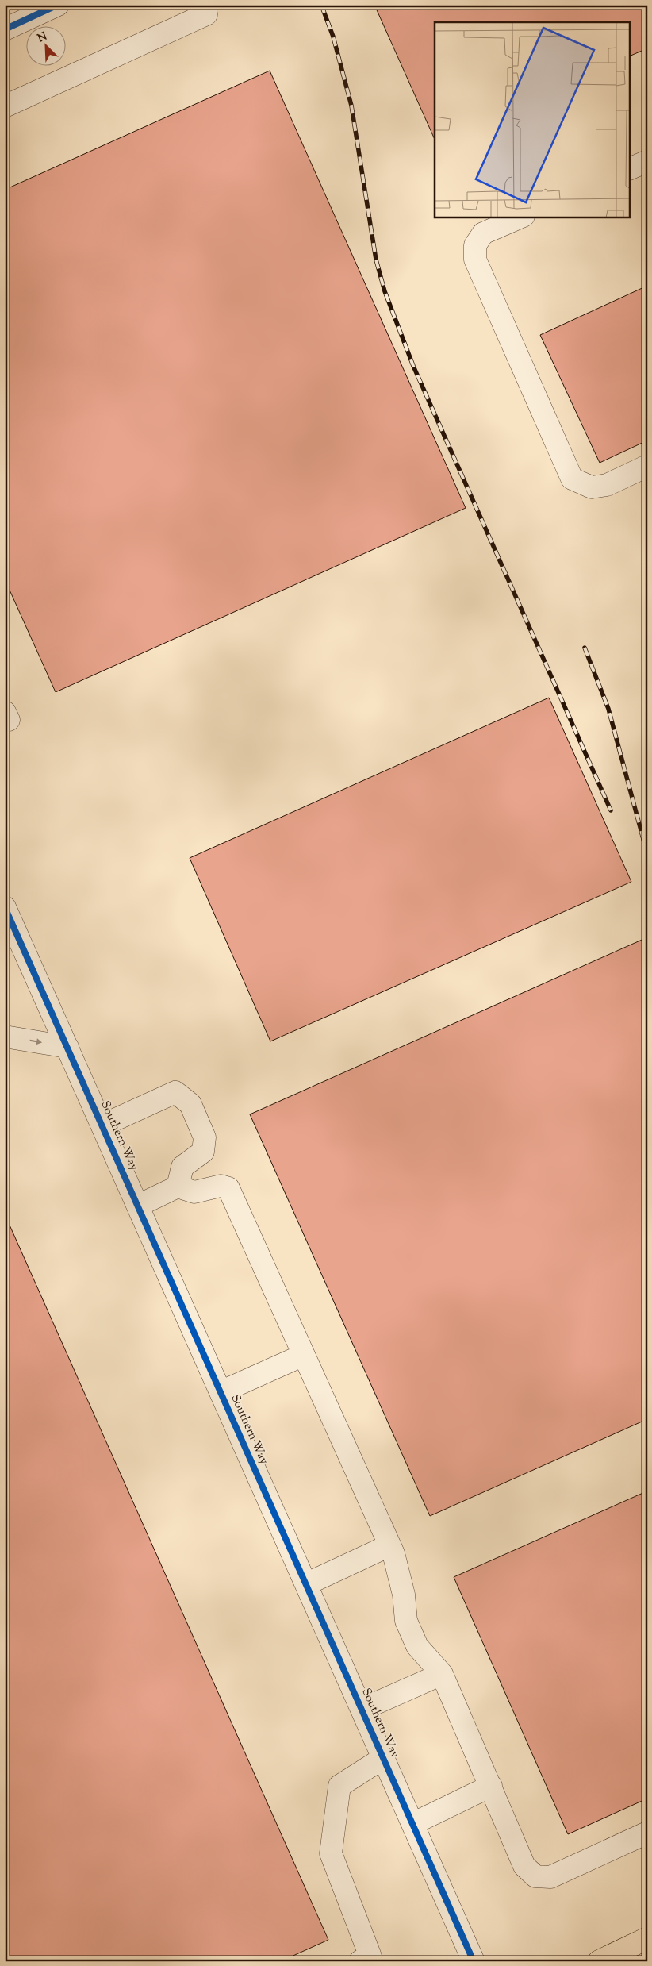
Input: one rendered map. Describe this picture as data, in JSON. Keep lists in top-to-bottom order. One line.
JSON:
{"streets":{"street":["Southern Way"]},"north":"top left"}
